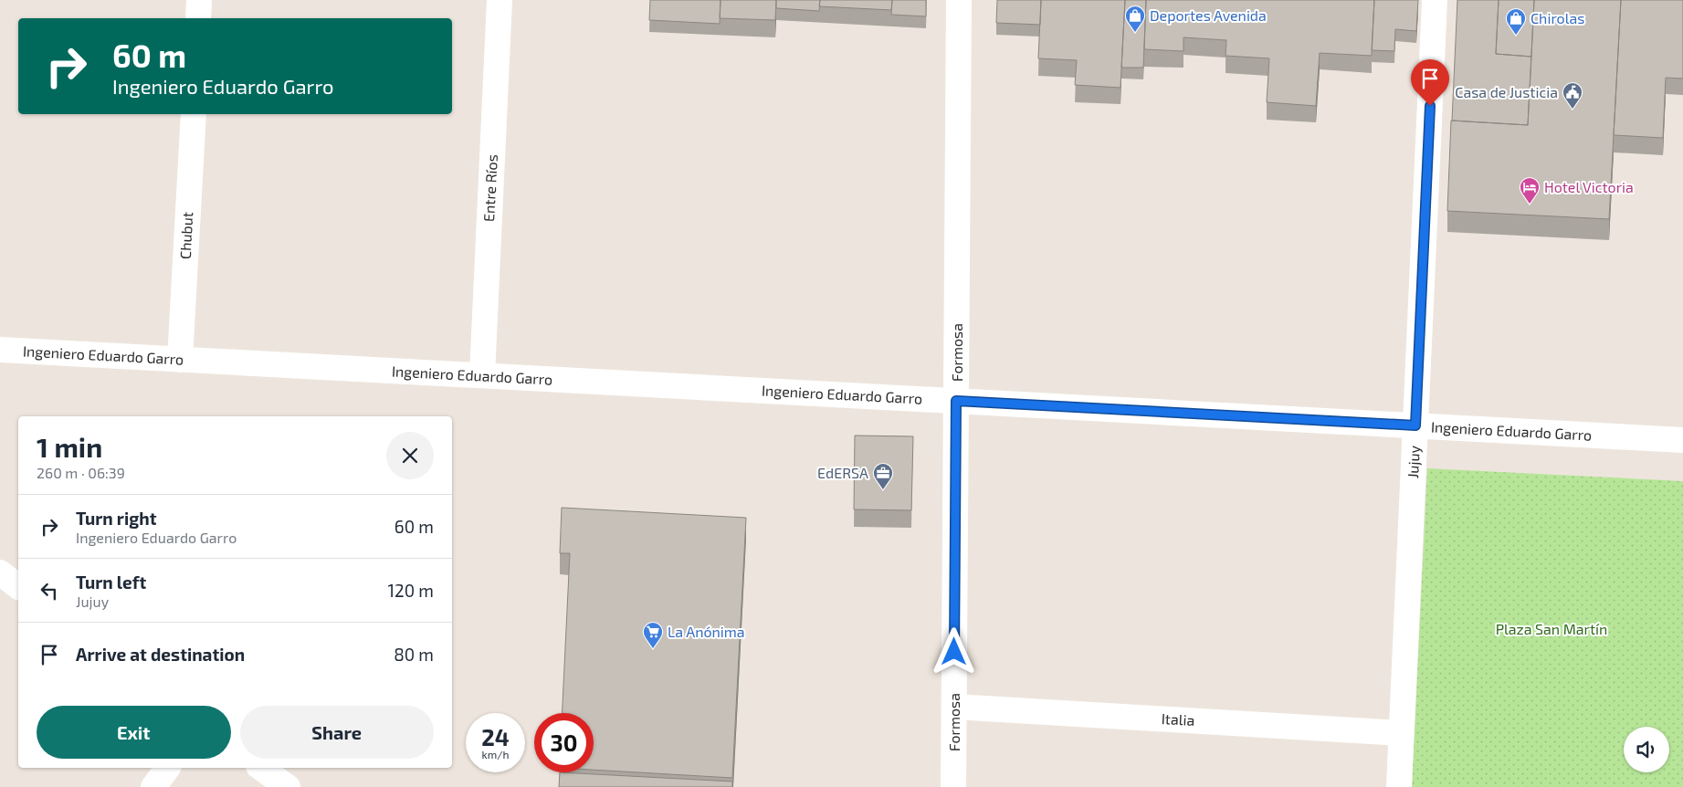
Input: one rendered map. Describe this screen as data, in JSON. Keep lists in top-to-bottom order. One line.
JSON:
{"streets":{"street":["Entre Ríos","Chubut","Formosa","Ingeniero Eduardo Garro","Jujuy","Italia"]},"crossings":[["Entre Ríos","Ingeniero Eduardo Garro"],["Chubut","Ingeniero Eduardo Garro"],["Formosa","Ingeniero Eduardo Garro"],["Formosa","Italia"],["Ingeniero Eduardo Garro","Jujuy"],["Jujuy","Italia"]],"parks":["Plaza San Martín"],"places":{"shop":["Deportes Avenida","Chirolas"],"public building":["Casa de Justicia"],"hotel":["Hotel Victoria"],"office":["EdERSA"],"supermarket":["La Anónima"]},"page":{"turn":["60 m","Ingeniero Eduardo Garro"],"heading":["1 min","260 m · 06:39"],"list":[{"name":"Turn right","note":"Ingeniero Eduardo Garro","value":"60 m"},{"name":"Turn left","note":"Jujuy","value":"120 m"},{"name":"Arrive at destination","value":"80 m"}],"buttons":["Exit","Share"],"speed":"24 km/h","limit":"30"}}
